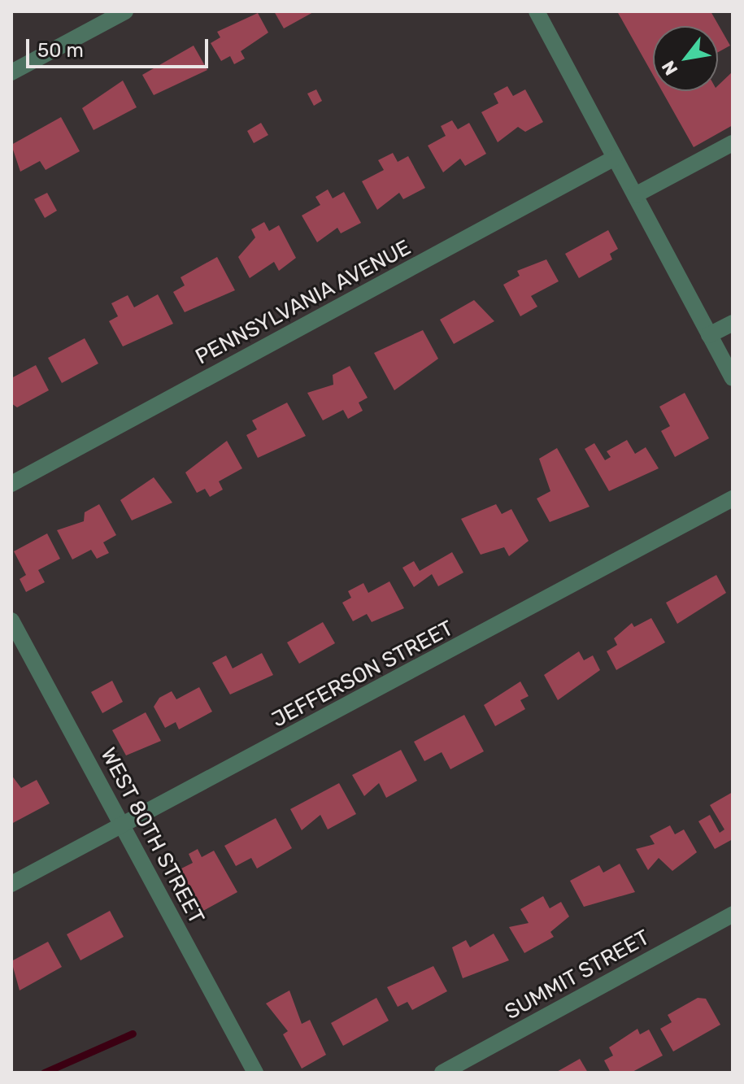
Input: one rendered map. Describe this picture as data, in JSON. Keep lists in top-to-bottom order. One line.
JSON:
{"streets":{"street":["PENNSYLVANIA AVENUE","JEFFERSON STREET","WEST 80TH STREET","SUMMIT STREET"]},"crossings":[["JEFFERSON STREET","WEST 80TH STREET"]],"scale_bar":"50 m","north":"bottom left"}
